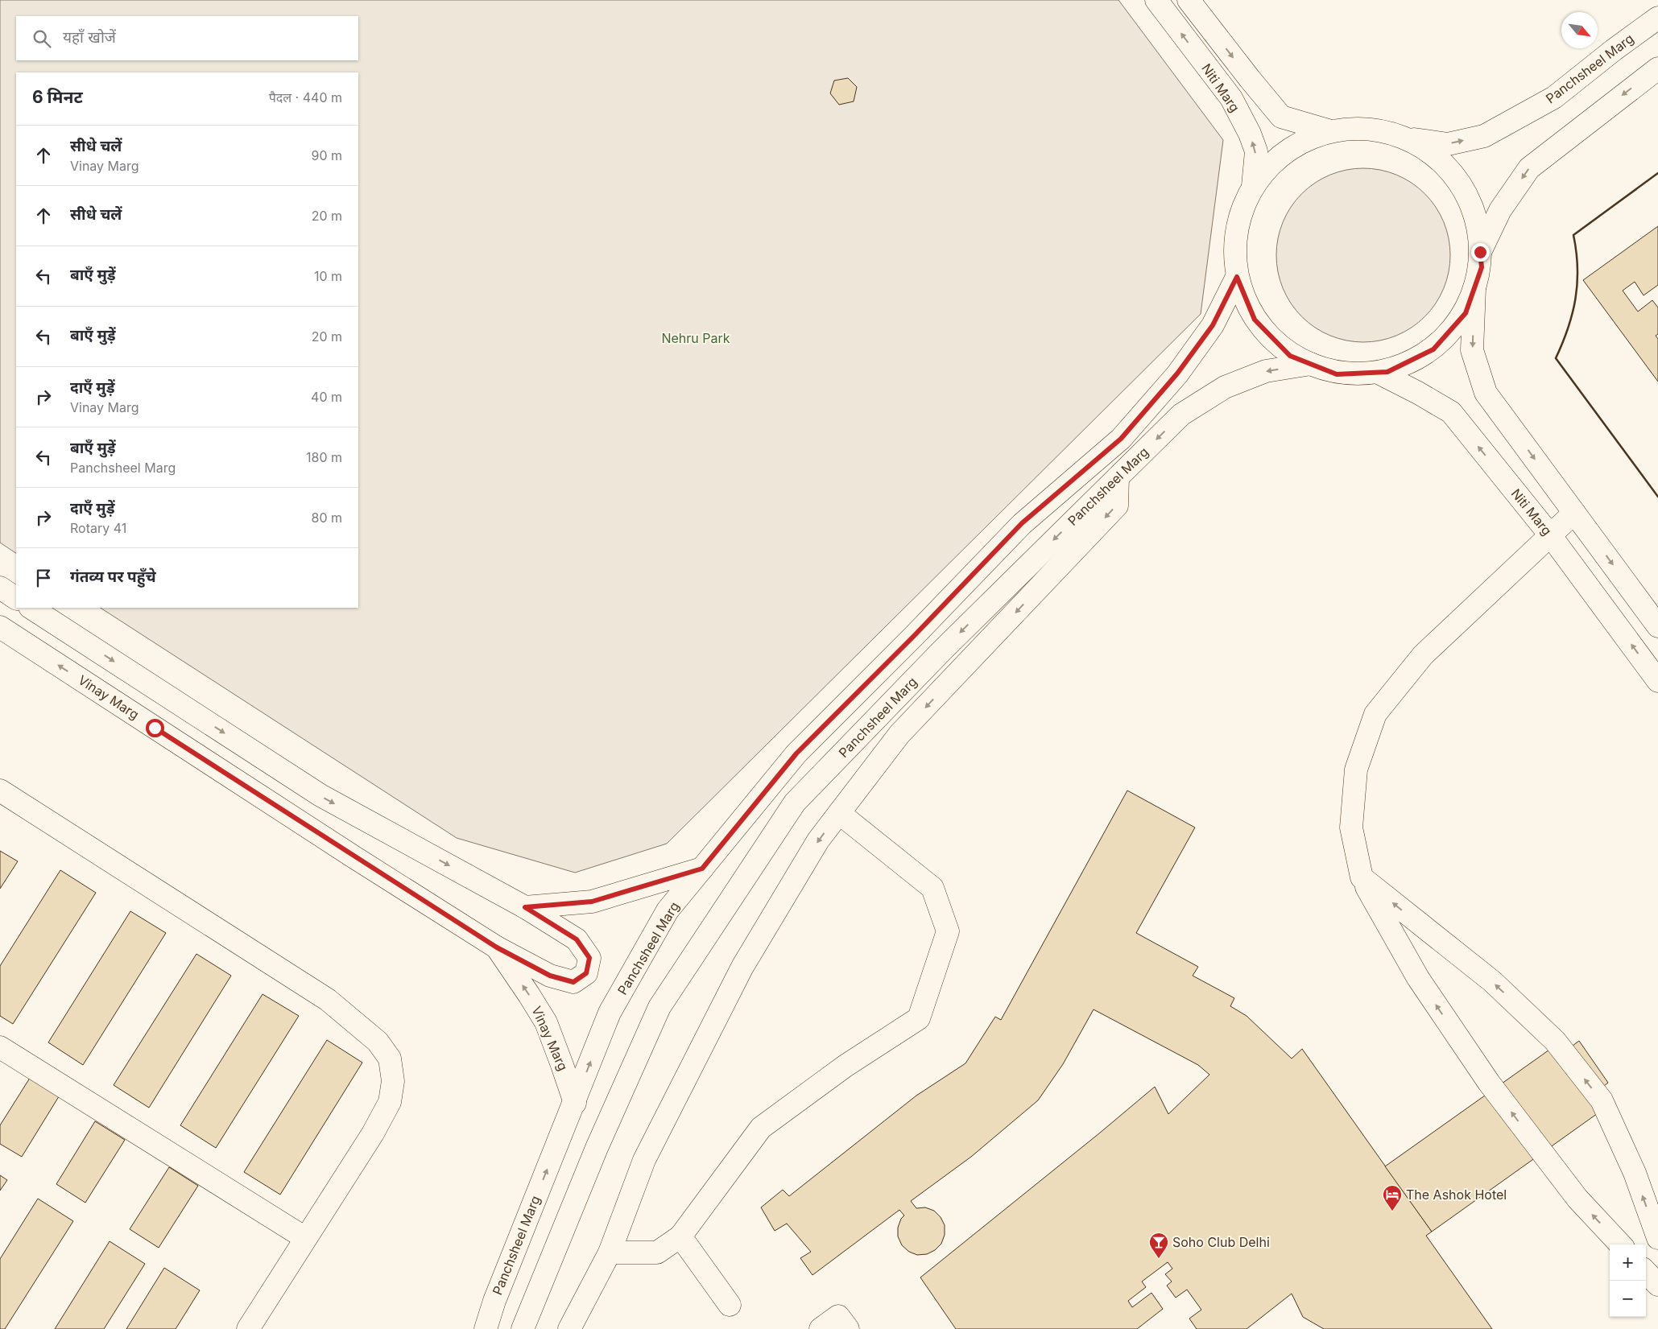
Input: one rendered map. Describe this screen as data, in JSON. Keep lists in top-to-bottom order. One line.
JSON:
{"streets":{"main road":["Panchsheel Marg","Niti Marg","Vinay Marg"]},"crossings":[["Panchsheel Marg","Vinay Marg"]],"parks":["Nehru Park"],"places":{"hotel":["The Ashok Hotel"],"bar":["Soho Club Delhi"]},"north":"bottom right","page":{"search":"यहाँ खोजें","heading":["6 मिनट","पैदल · 440 m"],"list":[["सीधे चलें","Vinay Marg","90 m"],["सीधे चलें","20 m"],["बाएँ मुड़ें","10 m"],["बाएँ मुड़ें","20 m"],["दाएँ मुड़ें","Vinay Marg","40 m"],["बाएँ मुड़ें","Panchsheel Marg","180 m"],["दाएँ मुड़ें","Rotary 41","80 m"],"गंतव्य पर पहुँचे"],"map_buttons":["+","−"]}}
